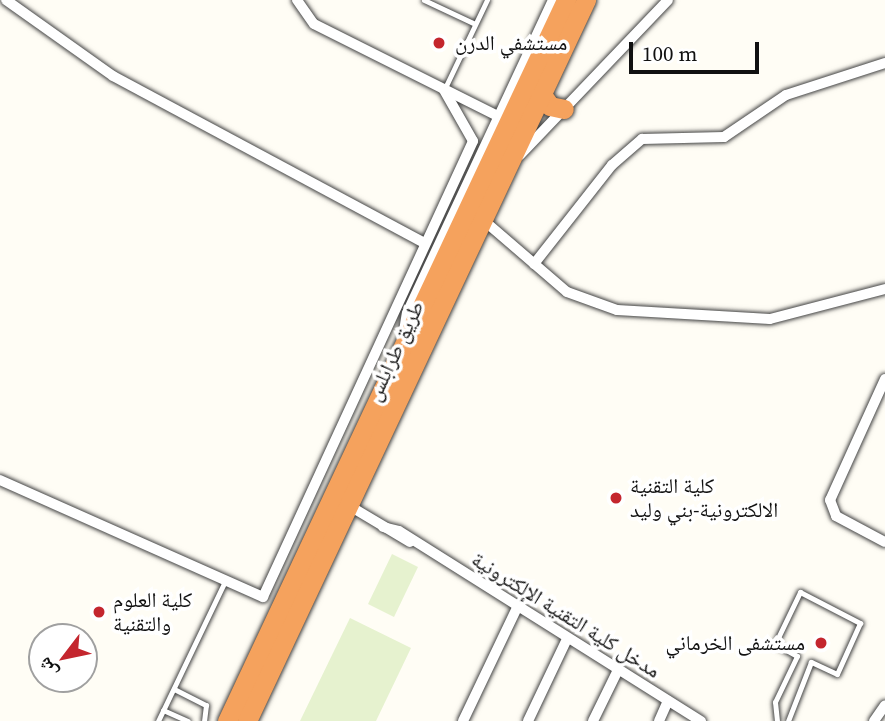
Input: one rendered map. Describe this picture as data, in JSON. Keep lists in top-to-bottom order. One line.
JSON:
{"streets":{"highway":["طريق طرابلس"],"street":["مدخل كلية التقنية الإلكترونية"]},"crossings":[["طريق طرابلس","مدخل كلية التقنية الإلكترونية"]],"places":["مستشفي الدرن","كلية التقنية الالكترونية-بني وليد","كلية العلوم والتقنية","مستشفى الخرماني"],"scale_bar":"100 m","north":"bottom left"}
